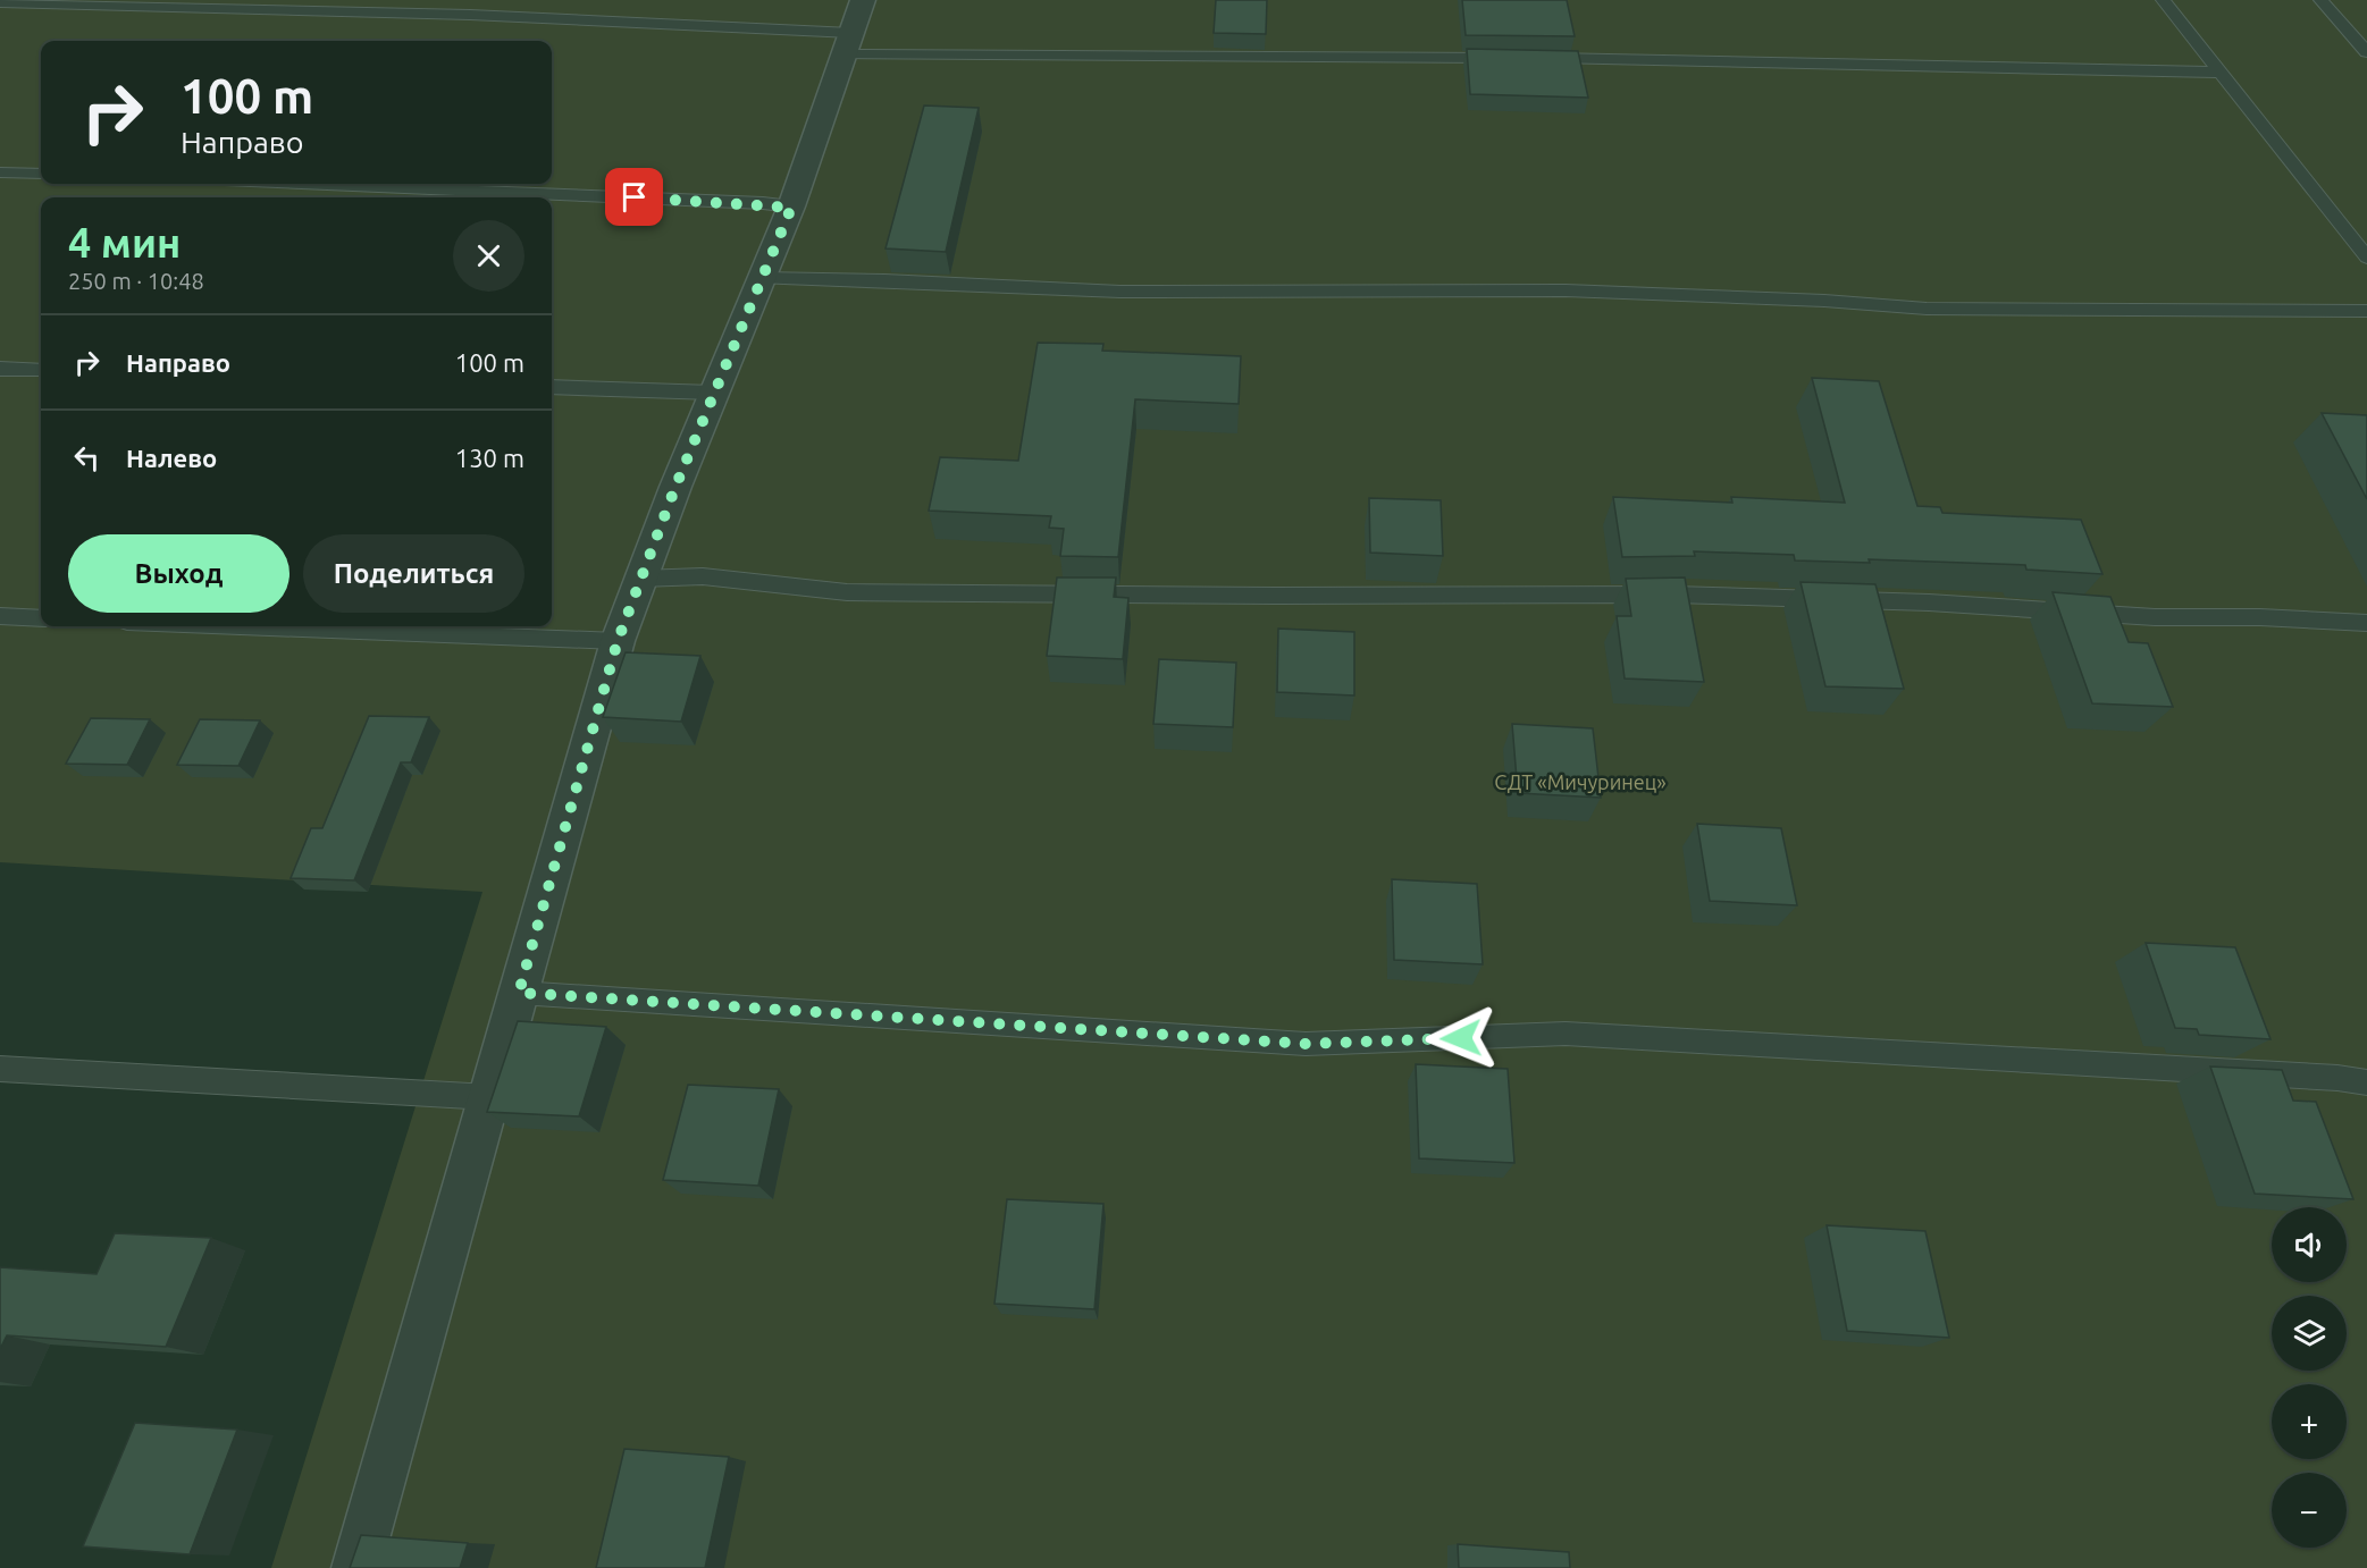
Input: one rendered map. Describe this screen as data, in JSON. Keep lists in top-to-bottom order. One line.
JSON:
{"parks":["СДТ «Мичуринец»"],"page":{"turn":["100 m","Направо"],"heading":["4 мин","250 m · 10:48"],"list":[{"name":"Направо","value":"100 m"},{"name":"Налево","value":"130 m"}],"buttons":["Выход","Поделиться"],"map_buttons":["+","−"]}}
